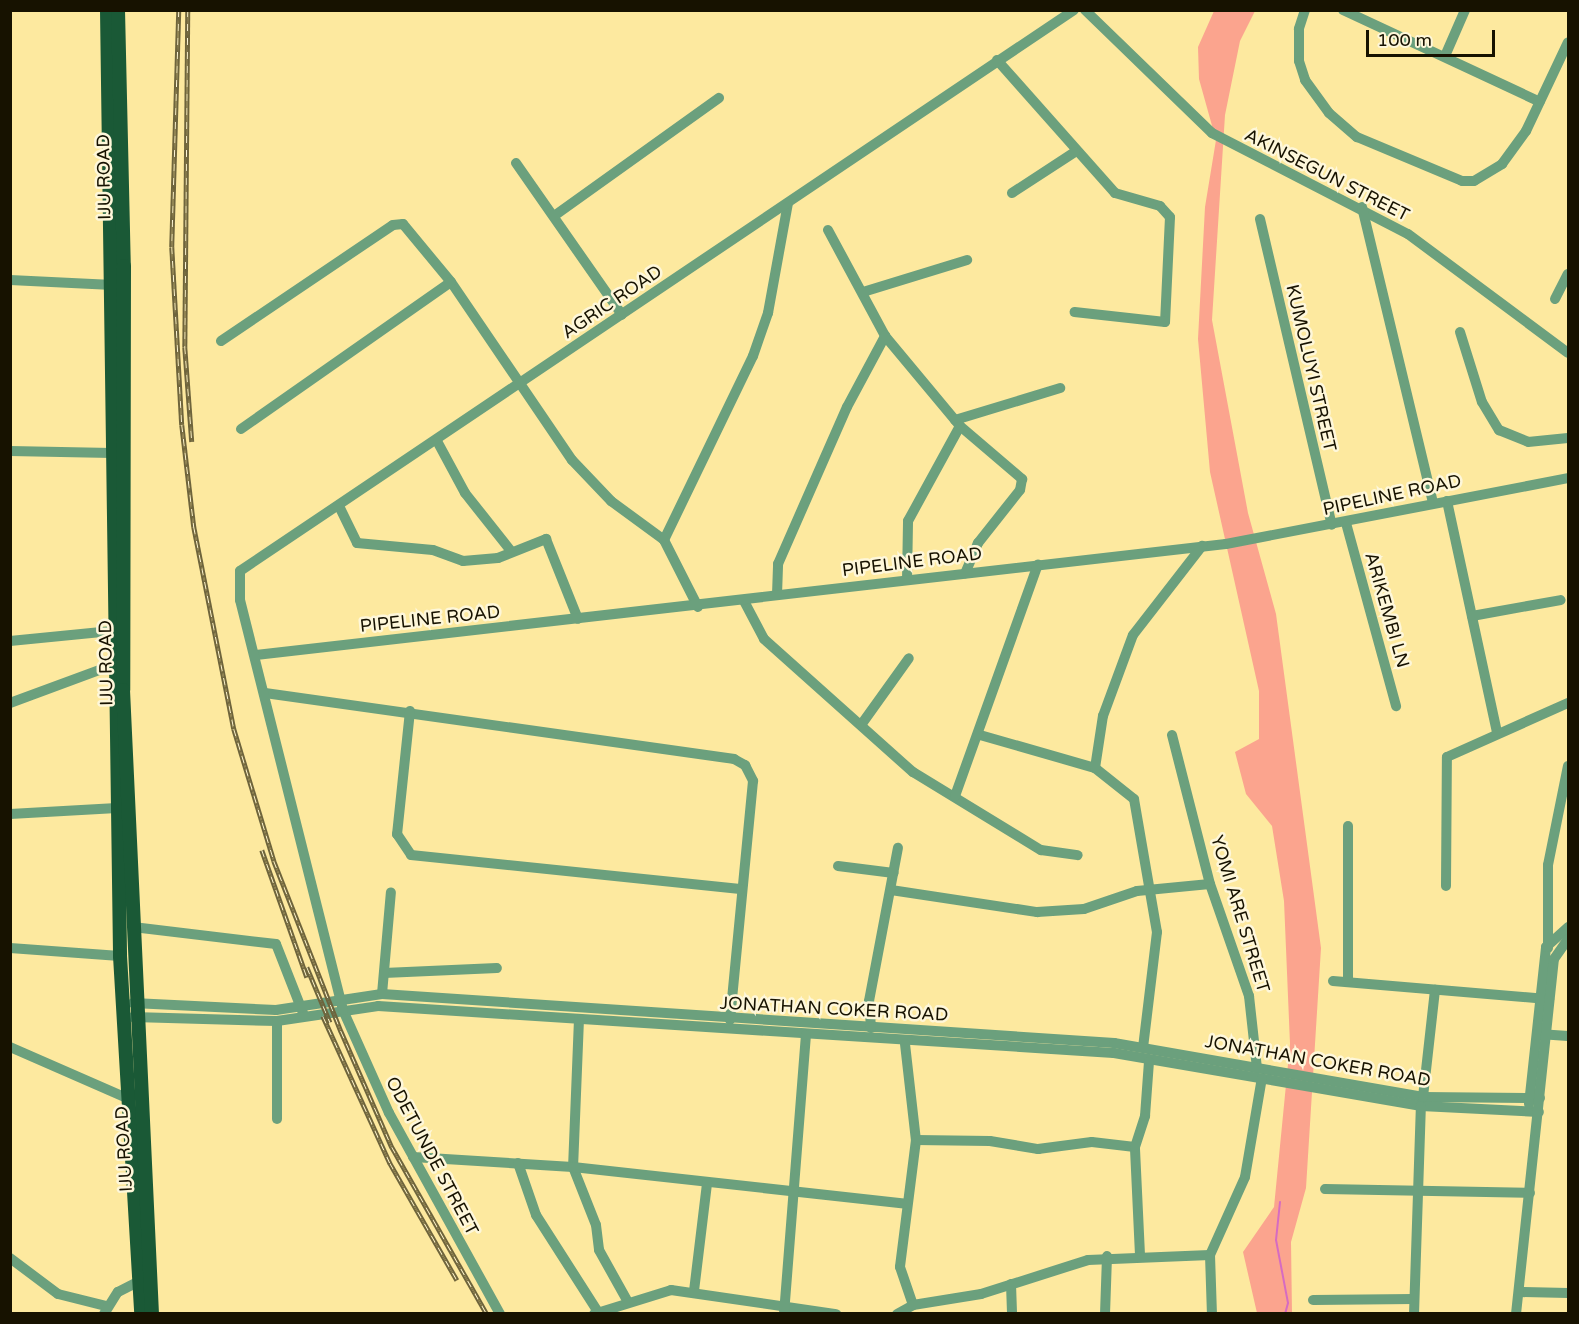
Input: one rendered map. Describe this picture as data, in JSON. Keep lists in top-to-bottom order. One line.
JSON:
{"streets":{"main road":["IJU ROAD"],"street":["AKINSEGUN STREET","AGRIC ROAD","KUMOLUYI STREET","PIPELINE ROAD","ARIKEMBI LN","YOMI ARE STREET","JONATHAN COKER ROAD","ODETUNDE STREET"]},"crossings":[["IJU ROAD","JONATHAN COKER ROAD"],["AGRIC ROAD","PIPELINE ROAD"],["AGRIC ROAD","ODETUNDE STREET"],["KUMOLUYI STREET","PIPELINE ROAD"],["PIPELINE ROAD","ARIKEMBI LN"],["PIPELINE ROAD","ODETUNDE STREET"],["YOMI ARE STREET","JONATHAN COKER ROAD"],["JONATHAN COKER ROAD","ODETUNDE STREET"]],"scale_bar":"100 m"}
